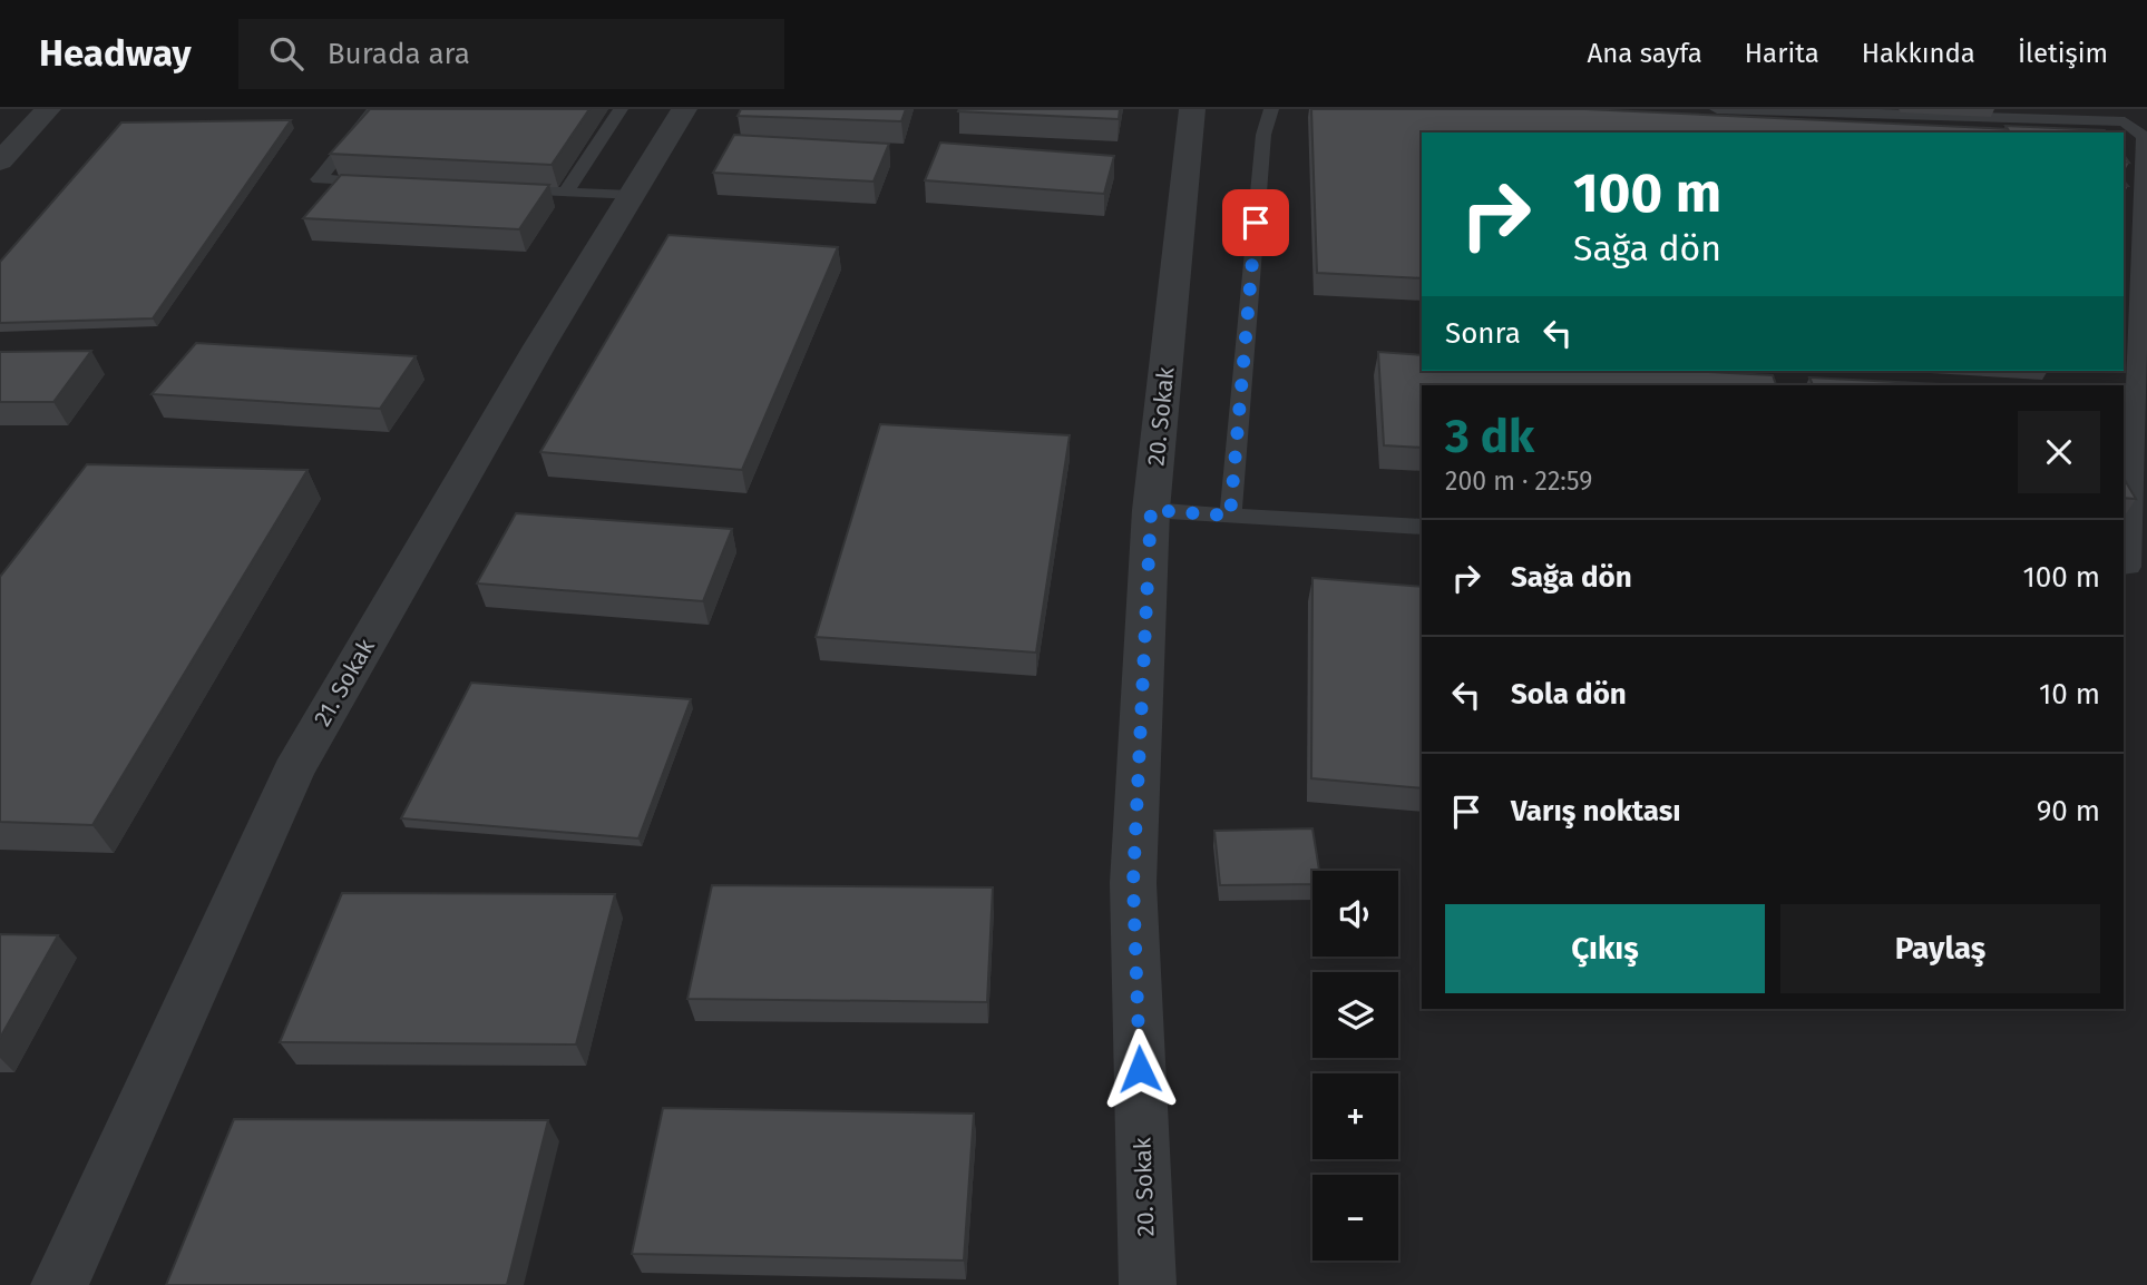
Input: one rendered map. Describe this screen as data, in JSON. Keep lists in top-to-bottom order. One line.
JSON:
{"streets":{"street":["20. Sokak","21. Sokak"]},"page":{"header":"Headway","search":"Burada ara","nav":["Ana sayfa","Harita","Hakkında","İletişim"],"turn":["100 m","Sağa dön"],"then":"Sonra","heading":["3 dk","200 m · 22:59"],"list":[{"name":"Sağa dön","value":"100 m"},{"name":"Sola dön","value":"10 m"},{"name":"Varış noktası","value":"90 m"}],"map_buttons":["+","−"],"buttons":["Çıkış","Paylaş"]}}
